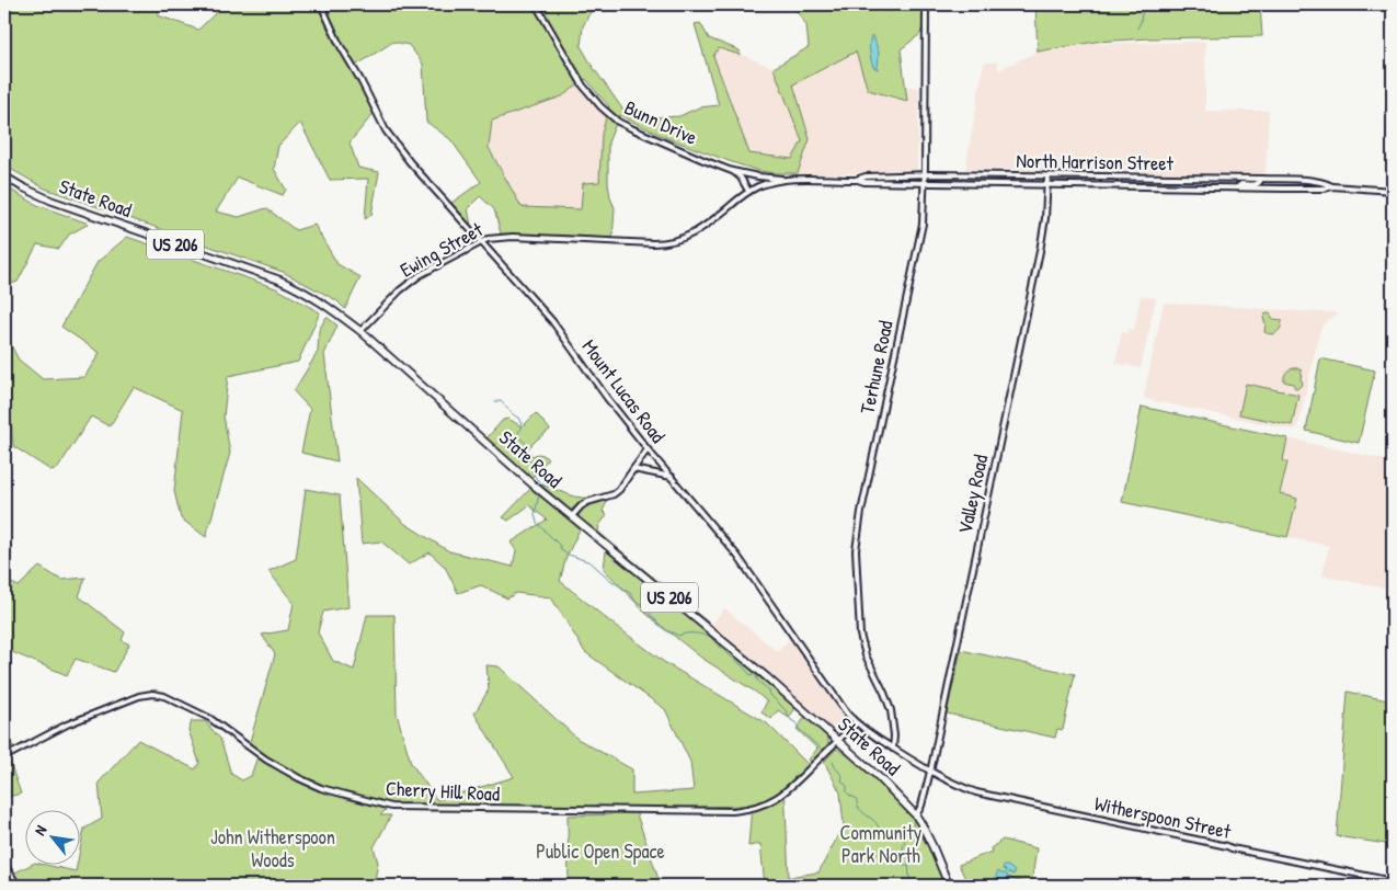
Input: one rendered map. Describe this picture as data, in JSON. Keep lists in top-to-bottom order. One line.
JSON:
{"streets":{"highway":["State Road","US 206"],"street":["Bunn Drive","North Harrison Street","Ewing Street","Terhune Road","Mount Lucas Road","Valley Road","Cherry Hill Road","Witherspoon Street"]},"crossings":[["Bunn Drive","North Harrison Street"],["North Harrison Street","Ewing Street"],["North Harrison Street","Terhune Road"],["North Harrison Street","Valley Road"],["State Road","Ewing Street"],["State Road","Valley Road"],["State Road","Cherry Hill Road"],["Ewing Street","Mount Lucas Road"],["Terhune Road","Mount Lucas Road"],["Mount Lucas Road","Valley Road"],["Mount Lucas Road","Cherry Hill Road"],["Mount Lucas Road","Witherspoon Street"],["Valley Road","Witherspoon Street"]],"parks":["Community Park North","John Witherspoon Woods","Public Open Space"],"north":"top left"}
